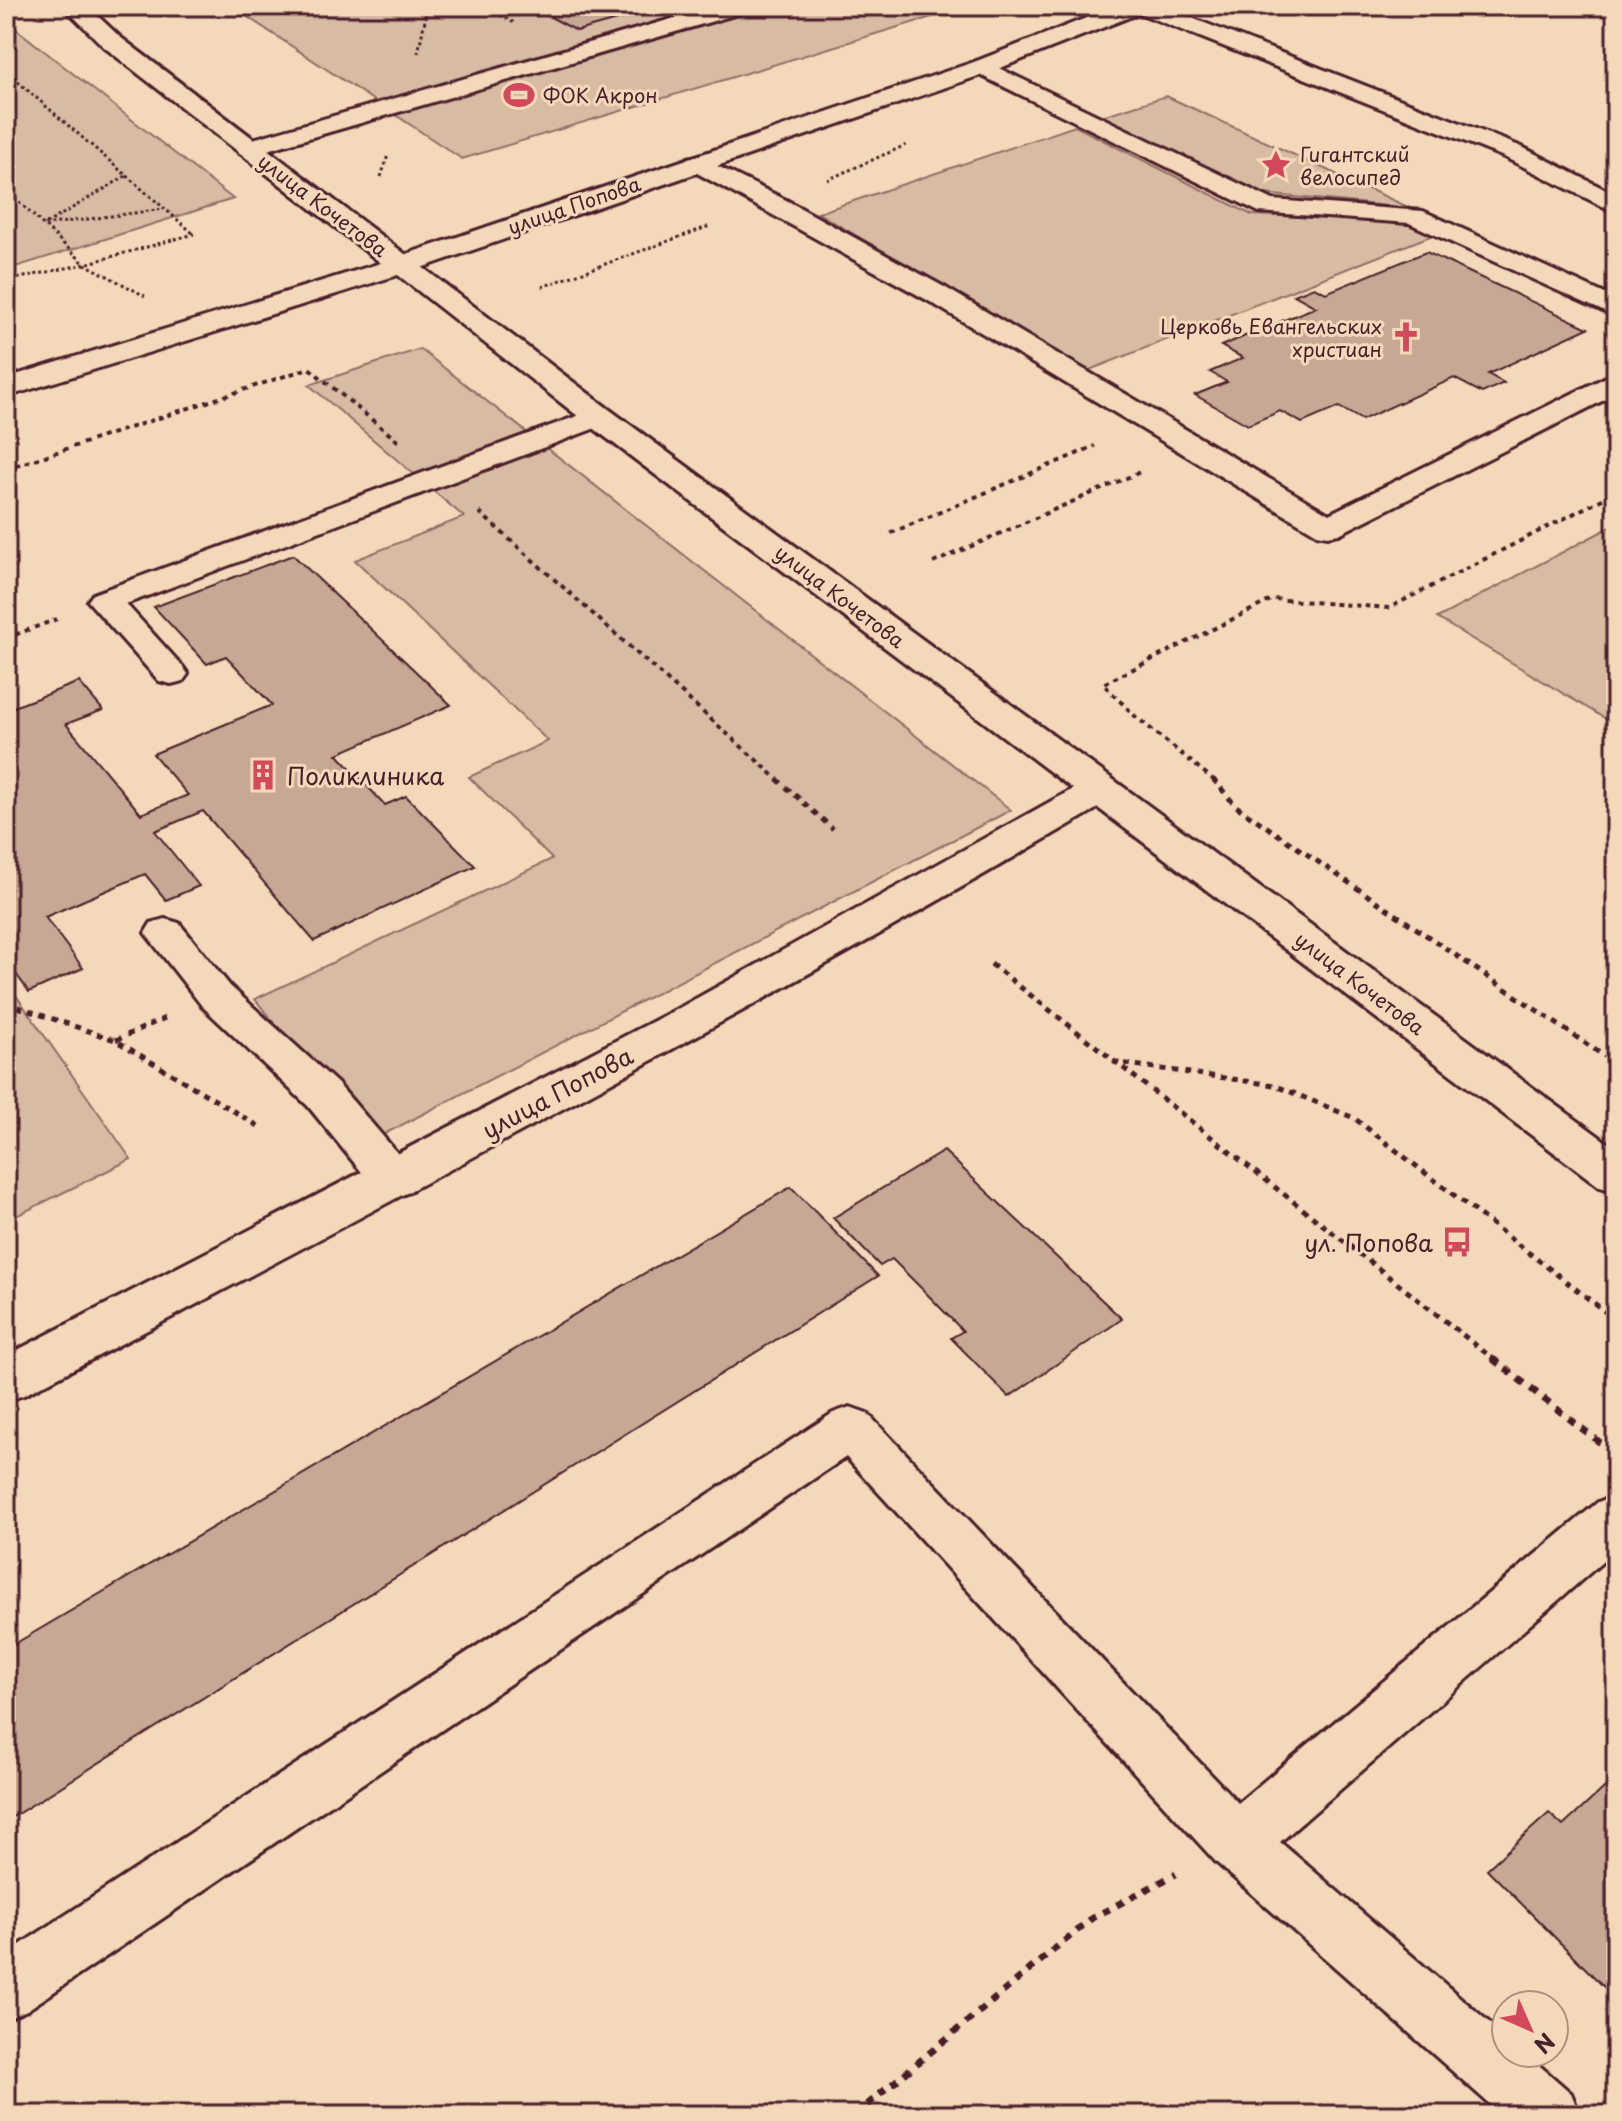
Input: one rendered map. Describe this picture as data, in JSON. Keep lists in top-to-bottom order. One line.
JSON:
{"streets":{"main road":["улица Кочетова","улица Попова"]},"crossings":[["улица Кочетова","улица Попова"]],"places":{"sports":["ФОК Акрон"],"place":["Гигантский велосипед"],"church":["Церковь Евангельских христиан"],"building":["Поликлиника"],"bus stop":["ул. Попова"]},"north":"bottom right"}
